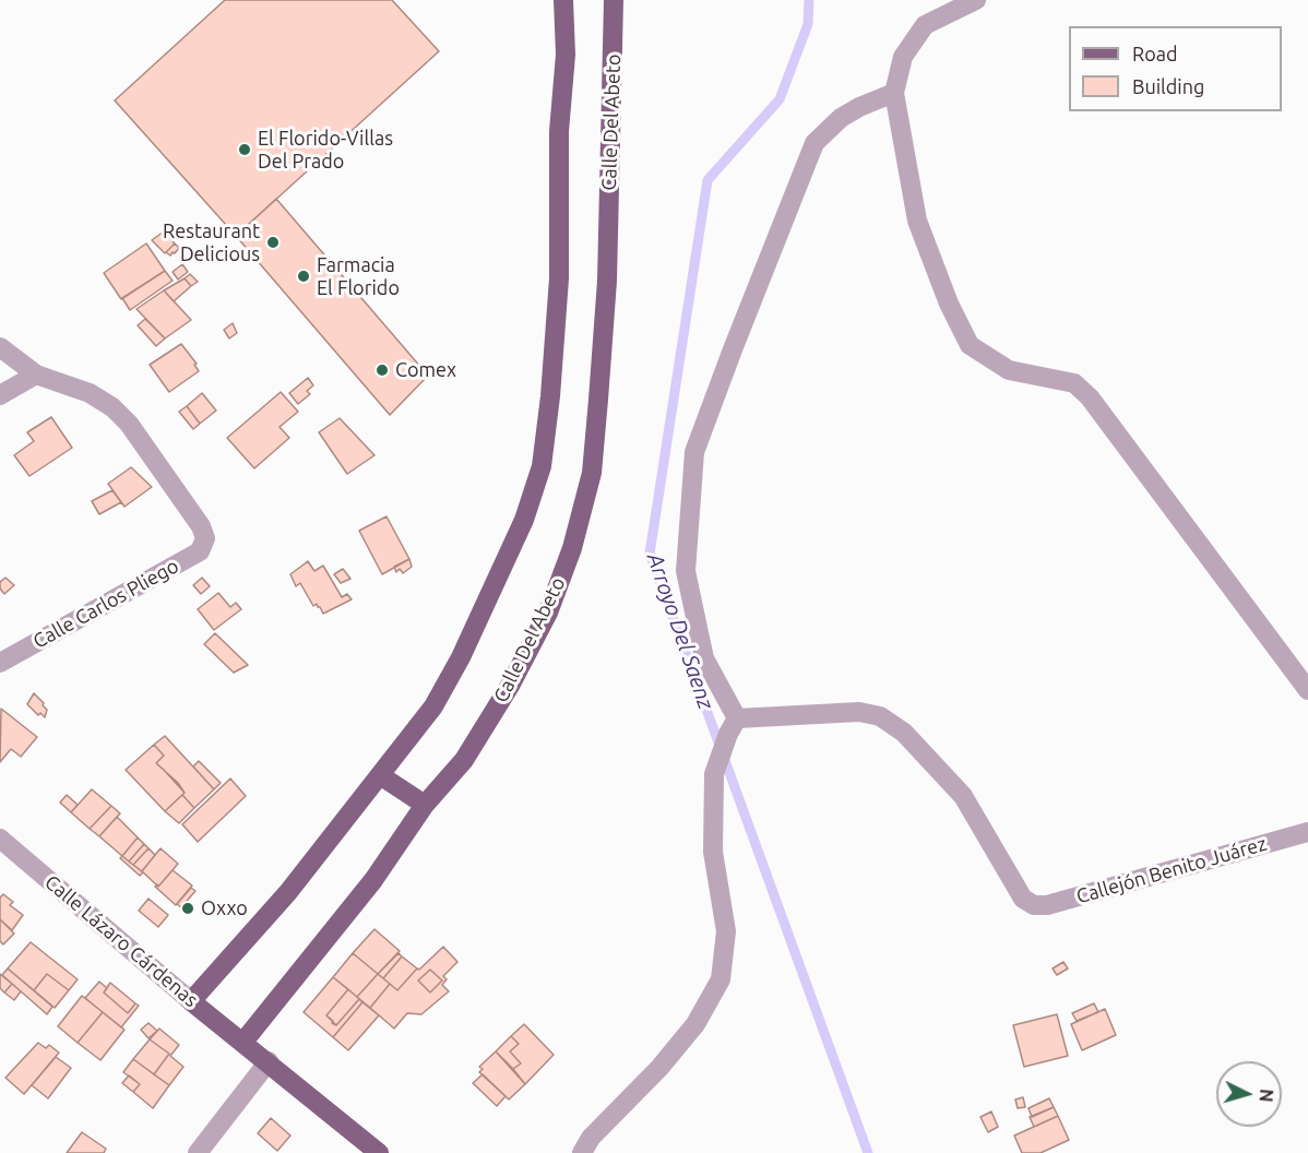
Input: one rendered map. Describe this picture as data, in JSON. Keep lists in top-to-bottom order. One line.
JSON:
{"streets":{"main road":["Calle Del Abeto","Calle Lázaro Cárdenas"],"street":["Calle Carlos Pliego","Callejón Benito Juárez"]},"crossings":[["Calle Del Abeto","Calle Lázaro Cárdenas"]],"water":["Arroyo Del Saenz"],"places":["El Florido-Villas Del Prado","Restaurant Delicious","Farmacia El Florido","Comex","Oxxo"],"legend":["Road","Building"],"north":"right"}
